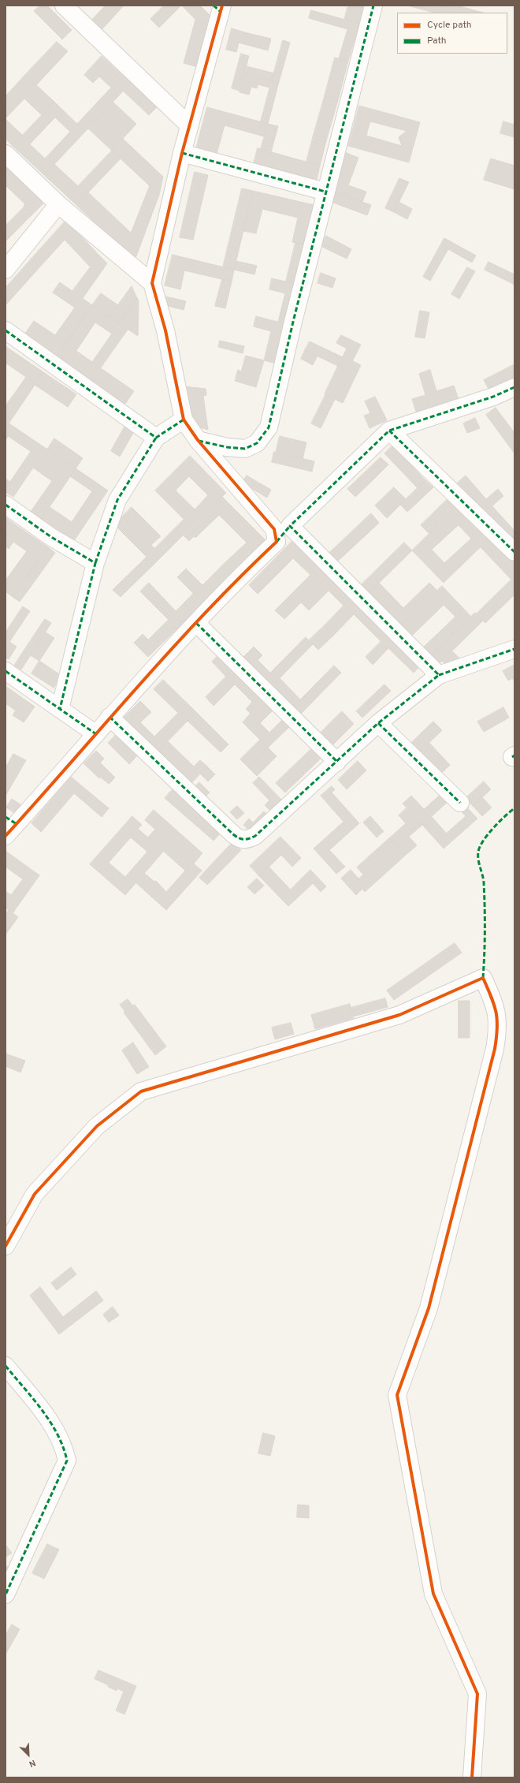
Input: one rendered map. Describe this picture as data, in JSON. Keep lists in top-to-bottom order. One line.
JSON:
{"legend":["Cycle path","Path"],"north":"bottom right"}
